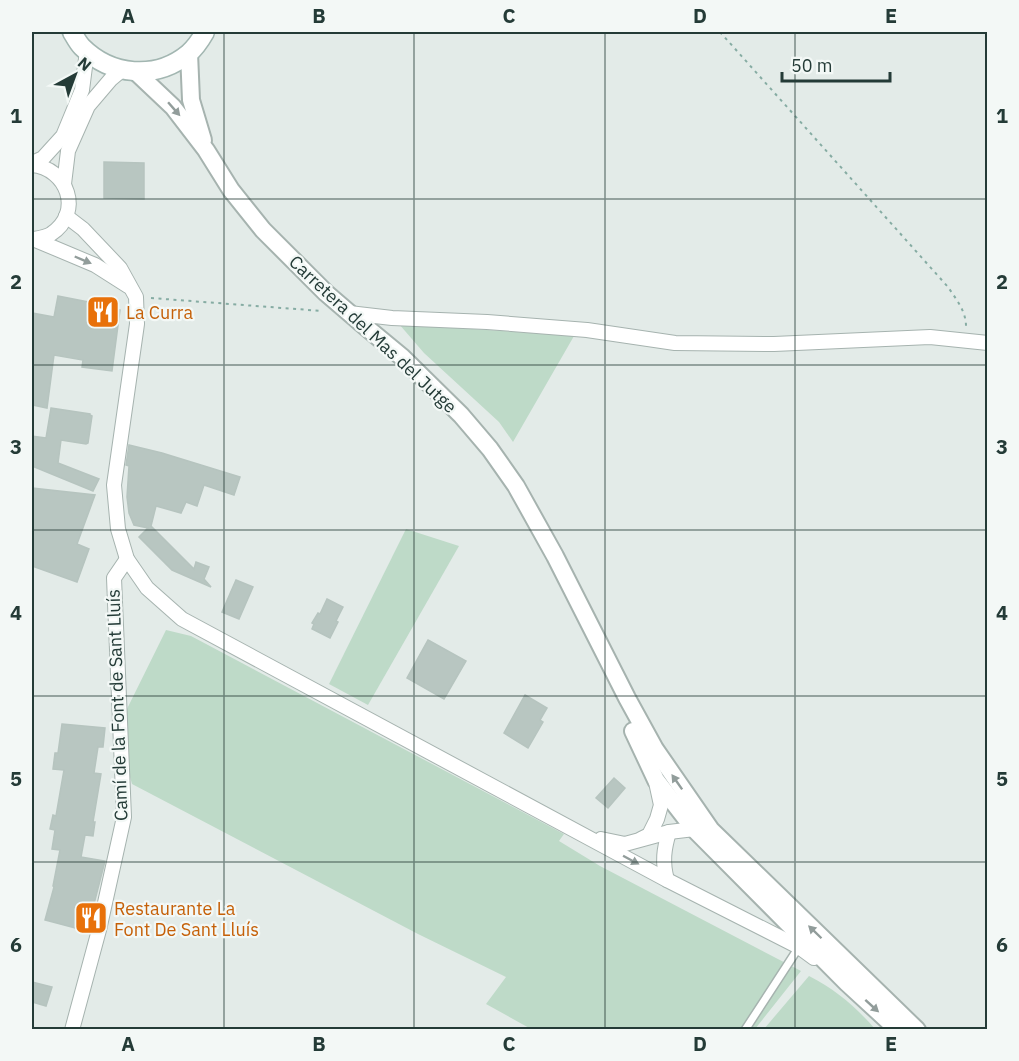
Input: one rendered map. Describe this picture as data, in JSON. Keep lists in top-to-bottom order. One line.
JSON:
{"streets":{"street":["Carretera del Mas del Jutge","Camí de la Font de Sant Lluís"]},"places":{"restaurant":["La Curra","Restaurante La Font De Sant Lluís"]},"scale_bar":"50 m","north":"top right","grid":{"columns":["A","B","C","D","E"],"rows":["1","2","3","4","5","6"]}}
